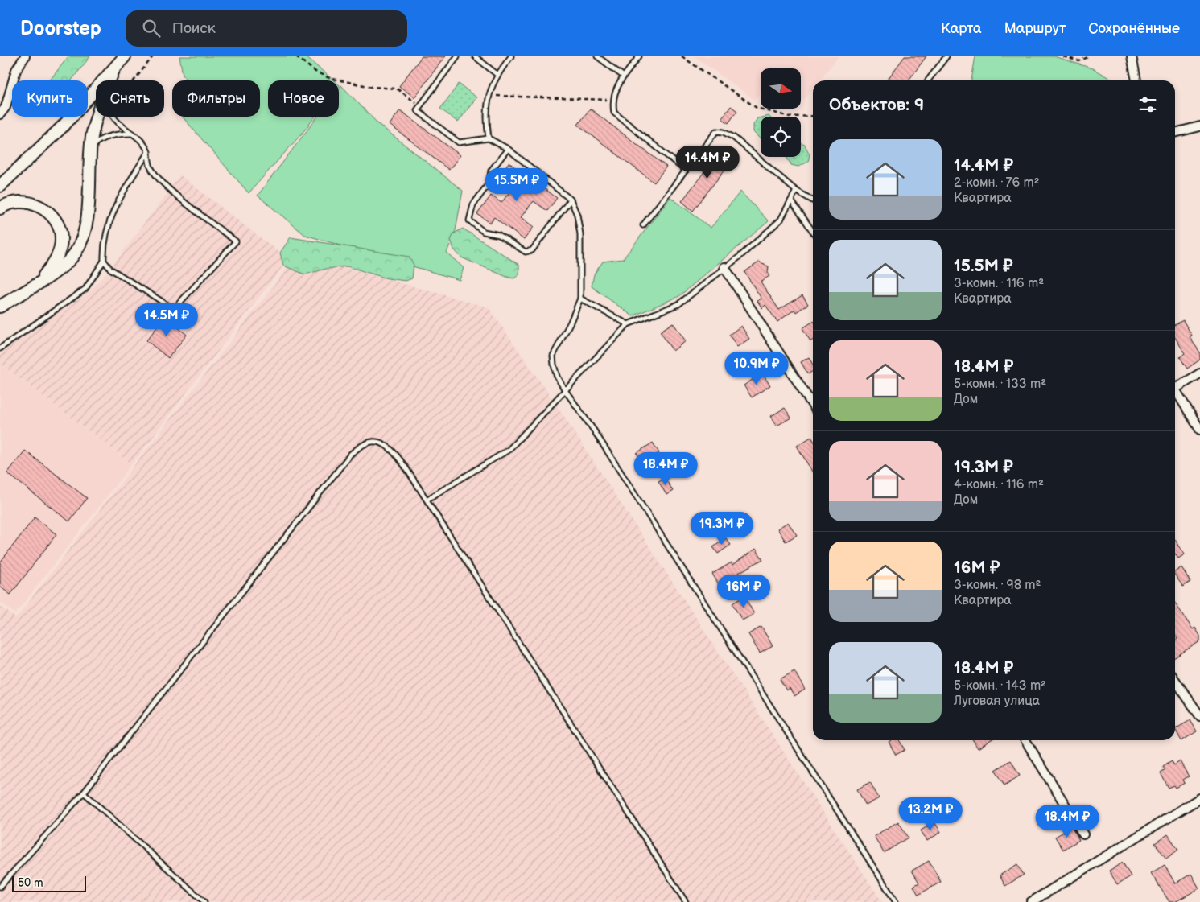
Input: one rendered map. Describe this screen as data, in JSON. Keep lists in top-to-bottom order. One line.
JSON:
{"scale_bar":"50 m","north":"right","page":{"header":"Doorstep","search":"Поиск","nav":["Карта","Маршрут","Сохранённые"],"chip":["Купить","Снять","Фильтры","Новое"],"heading":"Объектов: 9","list":[{"name":"14.4M ₽","note":"2-комн. · 76 m² · Квартира"},{"name":"15.5M ₽","note":"3-комн. · 116 m² · Квартира"},{"name":"18.4M ₽","note":"5-комн. · 133 m² · Дом"},{"name":"19.3M ₽","note":"4-комн. · 116 m² · Дом"},{"name":"16M ₽","note":"3-комн. · 98 m² · Квартира"},{"name":"18.4M ₽","note":"5-комн. · 143 m² · Луговая улица"}],"price":["14.4M ₽","15.5M ₽","14.5M ₽","10.9M ₽","18.4M ₽","19.3M ₽","16M ₽","13.2M ₽","18.4M ₽"],"scale":"50 m"}}
